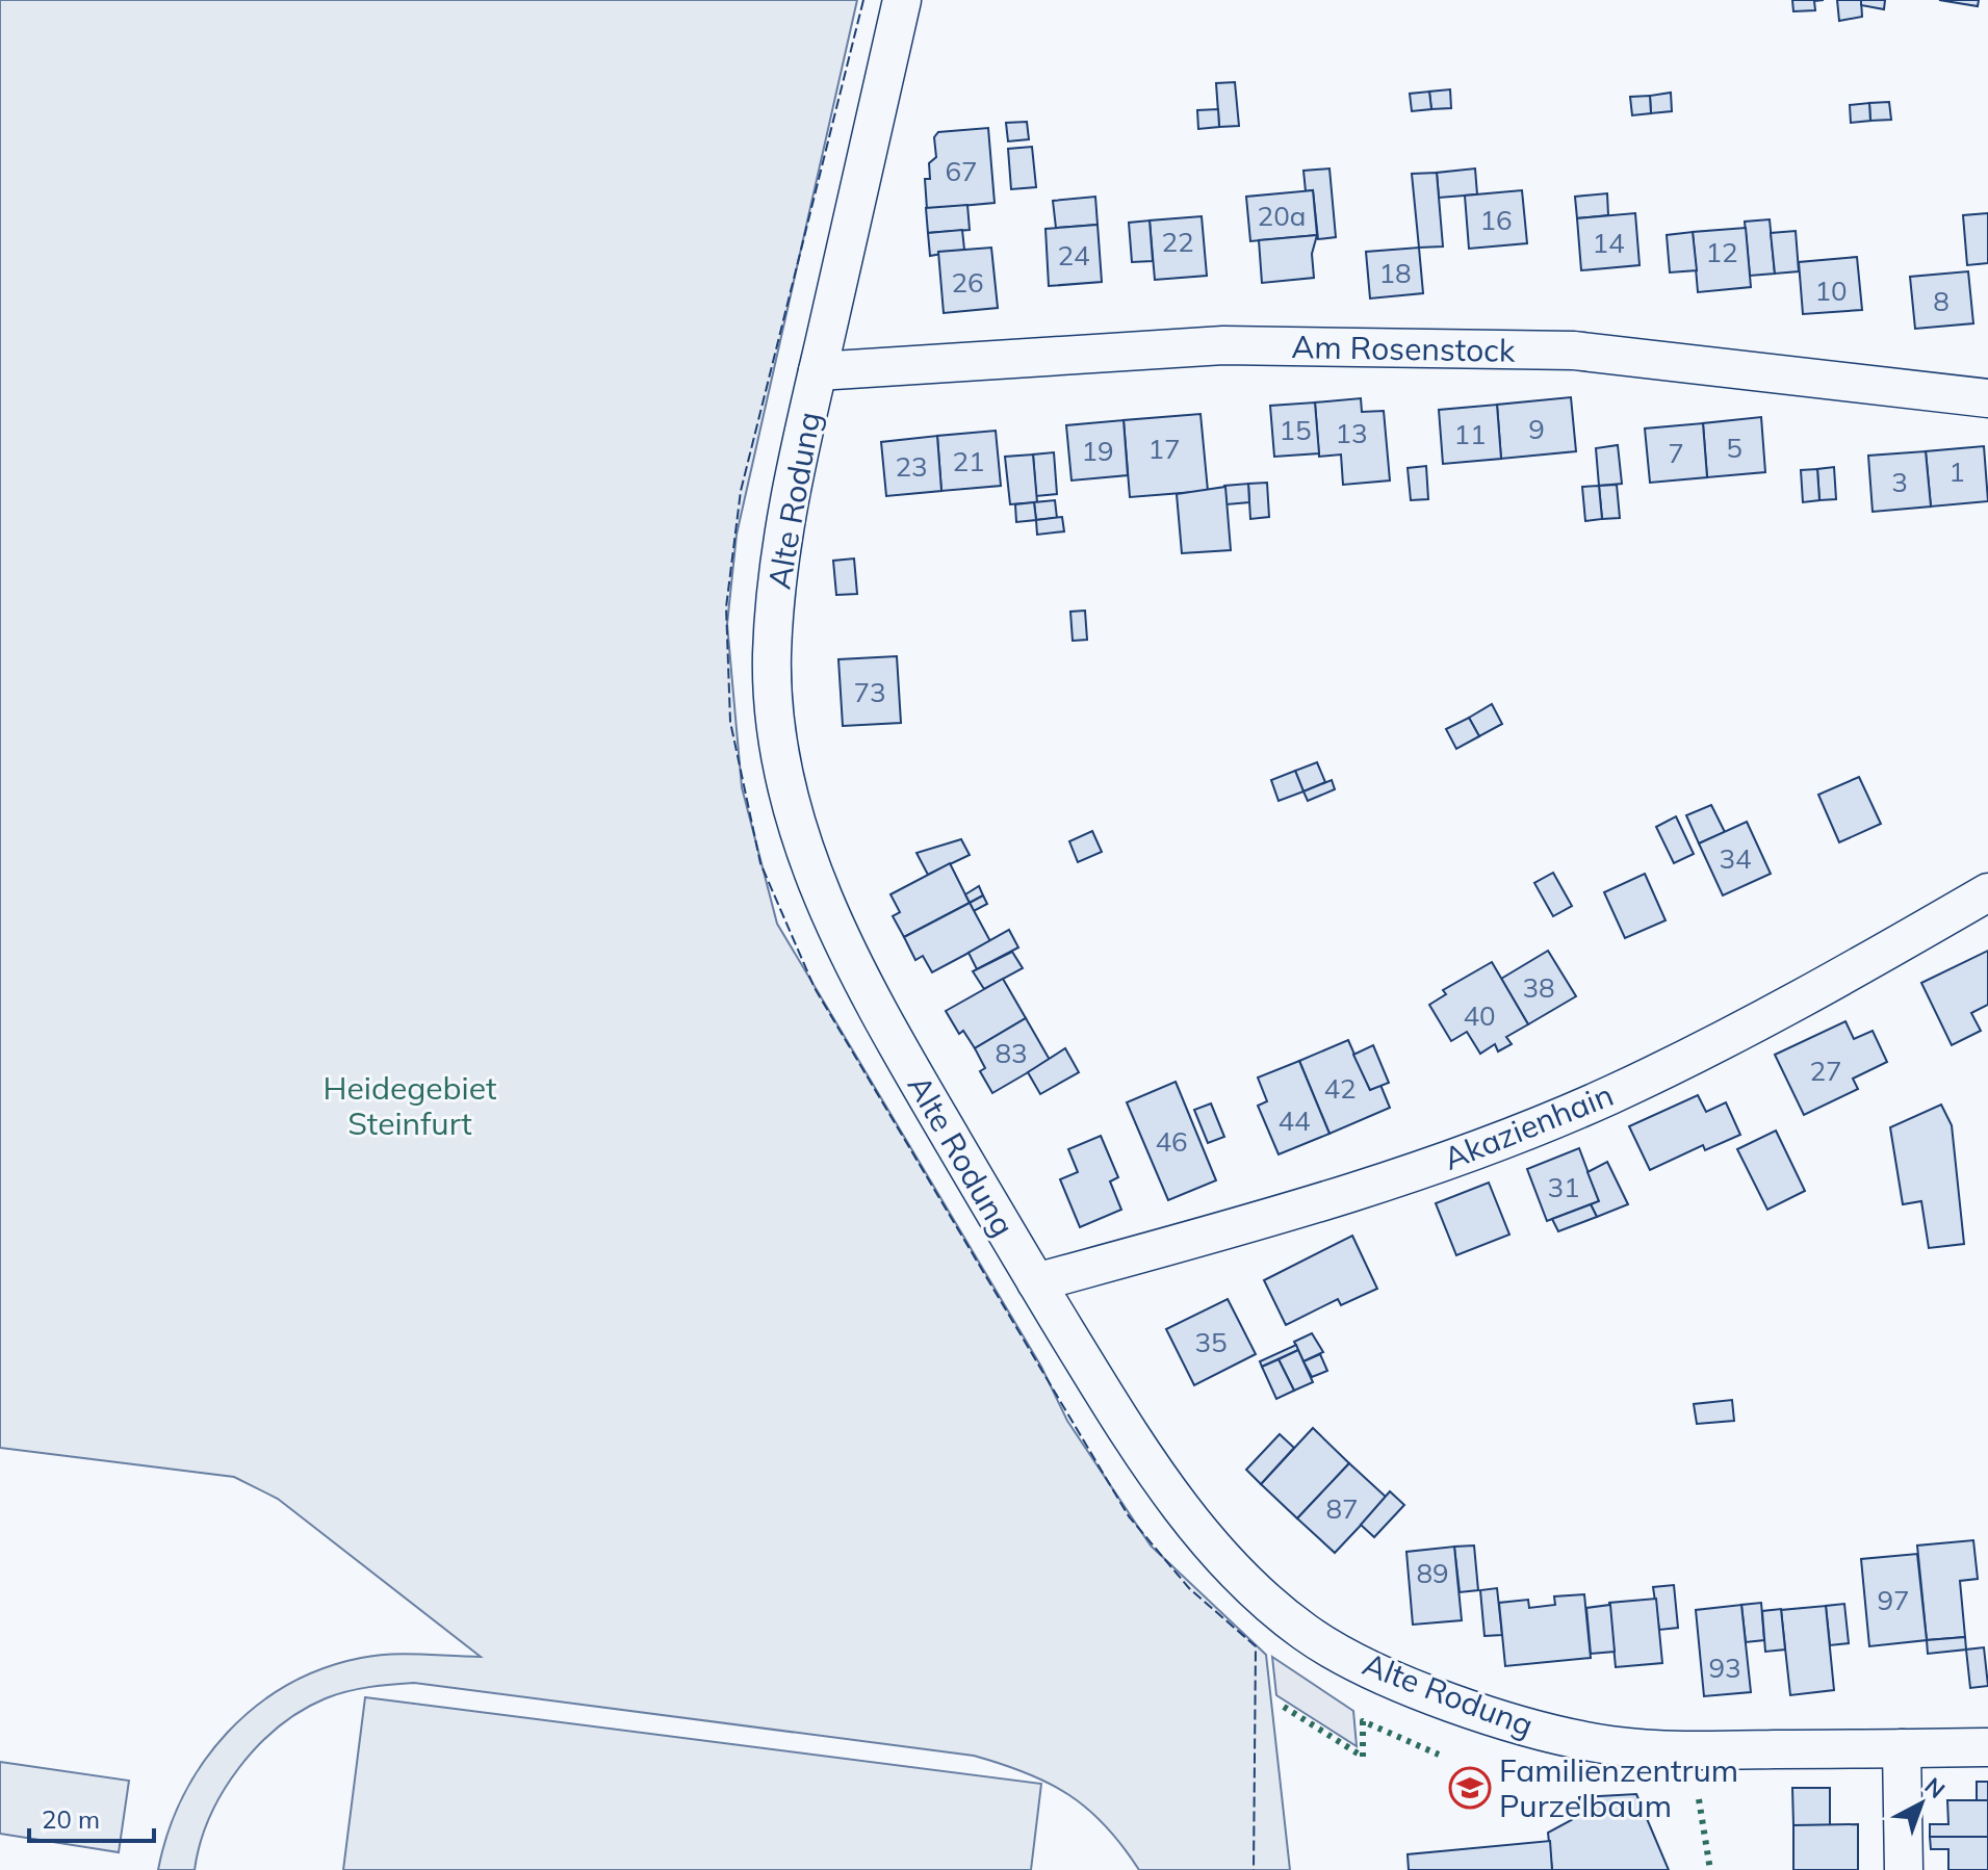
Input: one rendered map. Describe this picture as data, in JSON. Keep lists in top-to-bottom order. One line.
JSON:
{"streets":{"street":["Am Rosenstock","Alte Rodung","Akazienhain"]},"crossings":[["Am Rosenstock","Alte Rodung"],["Alte Rodung","Akazienhain"]],"parks":["Heidegebiet Steinfurt"],"places":{"school or university":["Familienzentrum Purzelbaum"]},"house_numbers":["67","20a","16","22","14","12","24","18","26","10","8","9","15","13","11","5","17","19","7","21","23","1","3","73","34","38","40","83","27","42","44","46","31","35","87","89","97","93"],"scale_bar":"20 m","north":"top right"}
